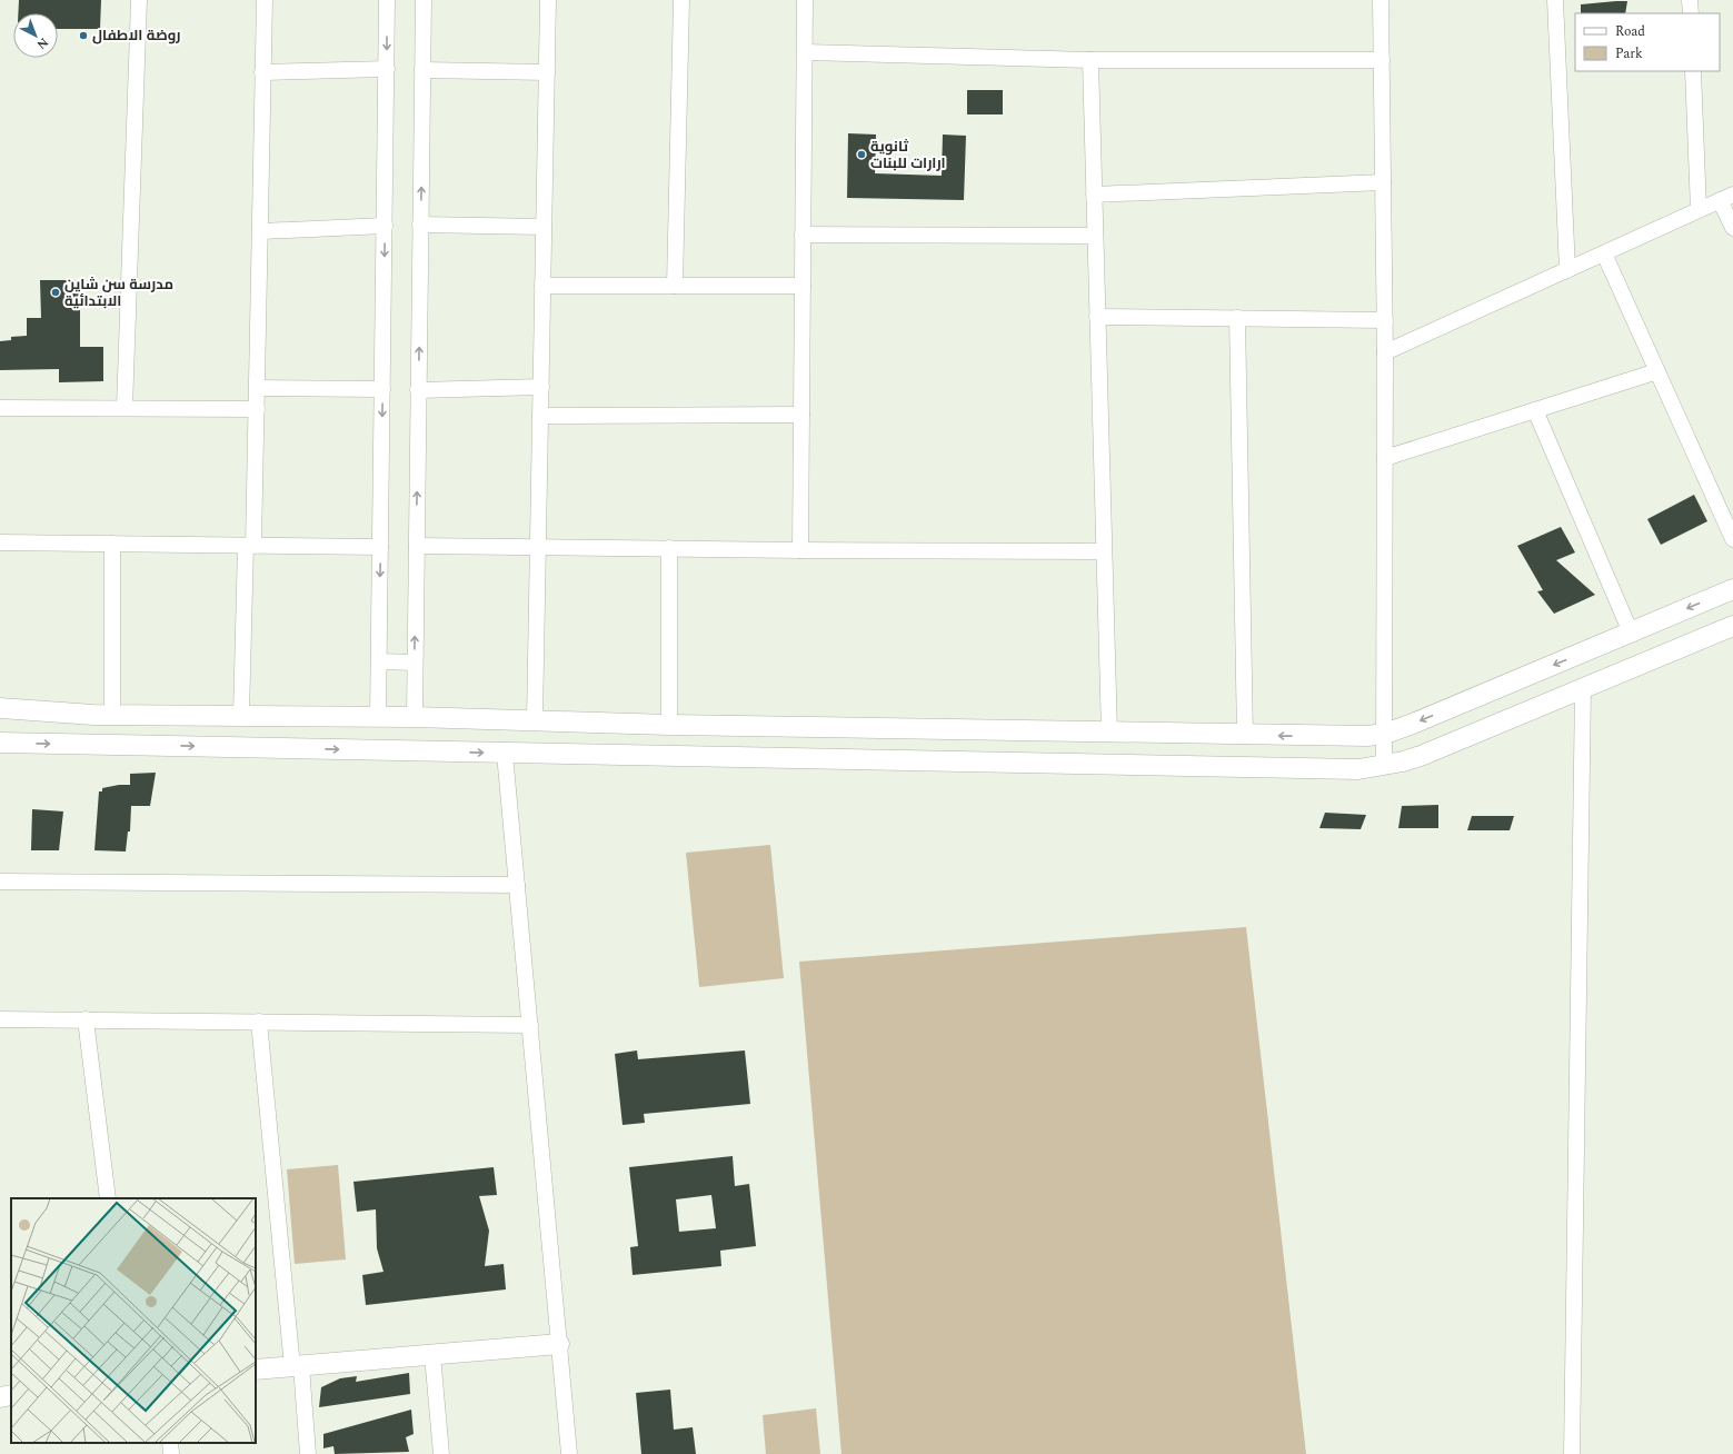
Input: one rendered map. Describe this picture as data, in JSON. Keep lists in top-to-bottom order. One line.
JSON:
{"places":["روضة الاطفال","ثانوية ارارات للبنات","مدرسة سن شاين الابتدائية"],"legend":["Road","Park"],"north":"bottom right"}
